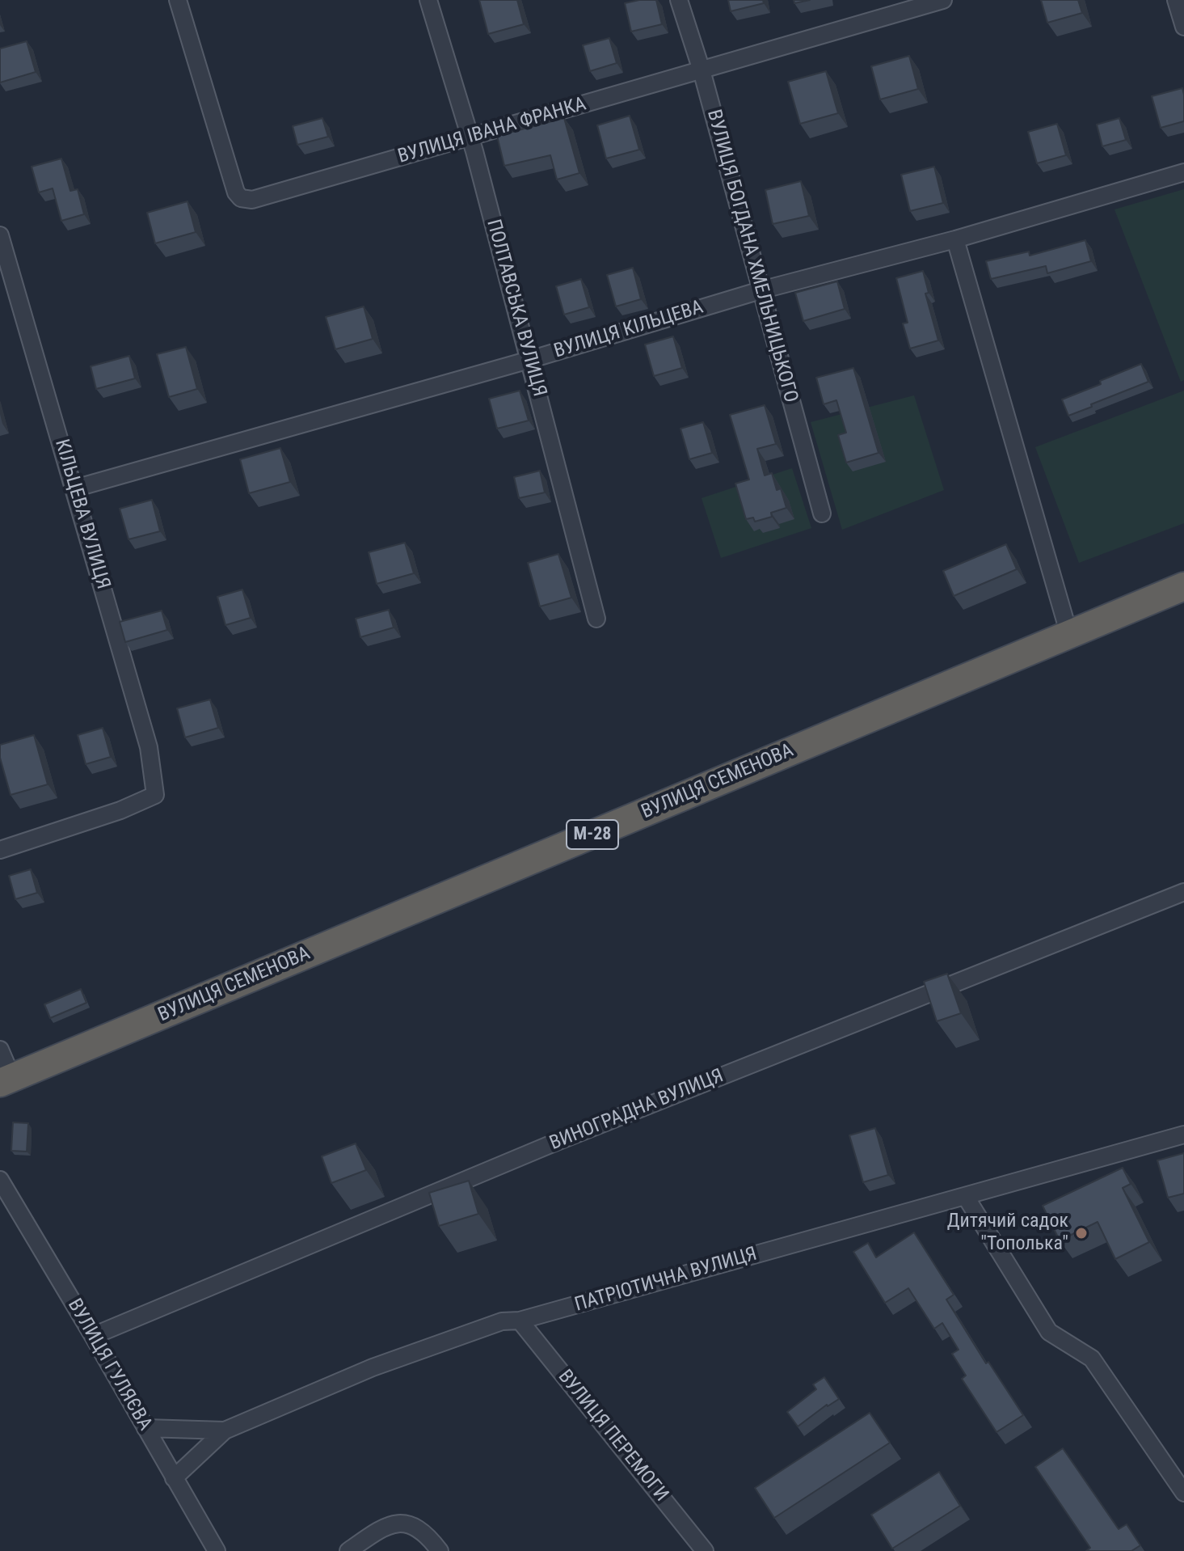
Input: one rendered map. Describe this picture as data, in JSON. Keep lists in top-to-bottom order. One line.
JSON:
{"streets":{"highway":["ВУЛИЦЯ СЕМЕНОВА","М-28"],"street":["ВУЛИЦЯ ІВАНА ФРАНКА","ВУЛИЦЯ БОГДАНА ХМЕЛЬНИЦЬКОГО","ПОЛТАВСЬКА ВУЛИЦЯ","ВУЛИЦЯ КІЛЬЦЕВА","КІЛЬЦЕВА ВУЛИЦЯ","ВИНОГРАДНА ВУЛИЦЯ","ПАТРІОТИЧНА ВУЛИЦЯ","ВУЛИЦЯ ГУЛЯЄВА","ВУЛИЦЯ ПЕРЕМОГИ"]},"crossings":[["ВУЛИЦЯ ІВАНА ФРАНКА","ВУЛИЦЯ БОГДАНА ХМЕЛЬНИЦЬКОГО"],["ВУЛИЦЯ ІВАНА ФРАНКА","ПОЛТАВСЬКА ВУЛИЦЯ"],["ВУЛИЦЯ БОГДАНА ХМЕЛЬНИЦЬКОГО","ВУЛИЦЯ КІЛЬЦЕВА"],["ПОЛТАВСЬКА ВУЛИЦЯ","ВУЛИЦЯ КІЛЬЦЕВА"],["ВУЛИЦЯ КІЛЬЦЕВА","КІЛЬЦЕВА ВУЛИЦЯ"],["ВИНОГРАДНА ВУЛИЦЯ","ВУЛИЦЯ ГУЛЯЄВА"],["ПАТРІОТИЧНА ВУЛИЦЯ","ВУЛИЦЯ ГУЛЯЄВА"],["ПАТРІОТИЧНА ВУЛИЦЯ","ВУЛИЦЯ ПЕРЕМОГИ"]],"places":["Дитячий садок \"Тополька\""]}
